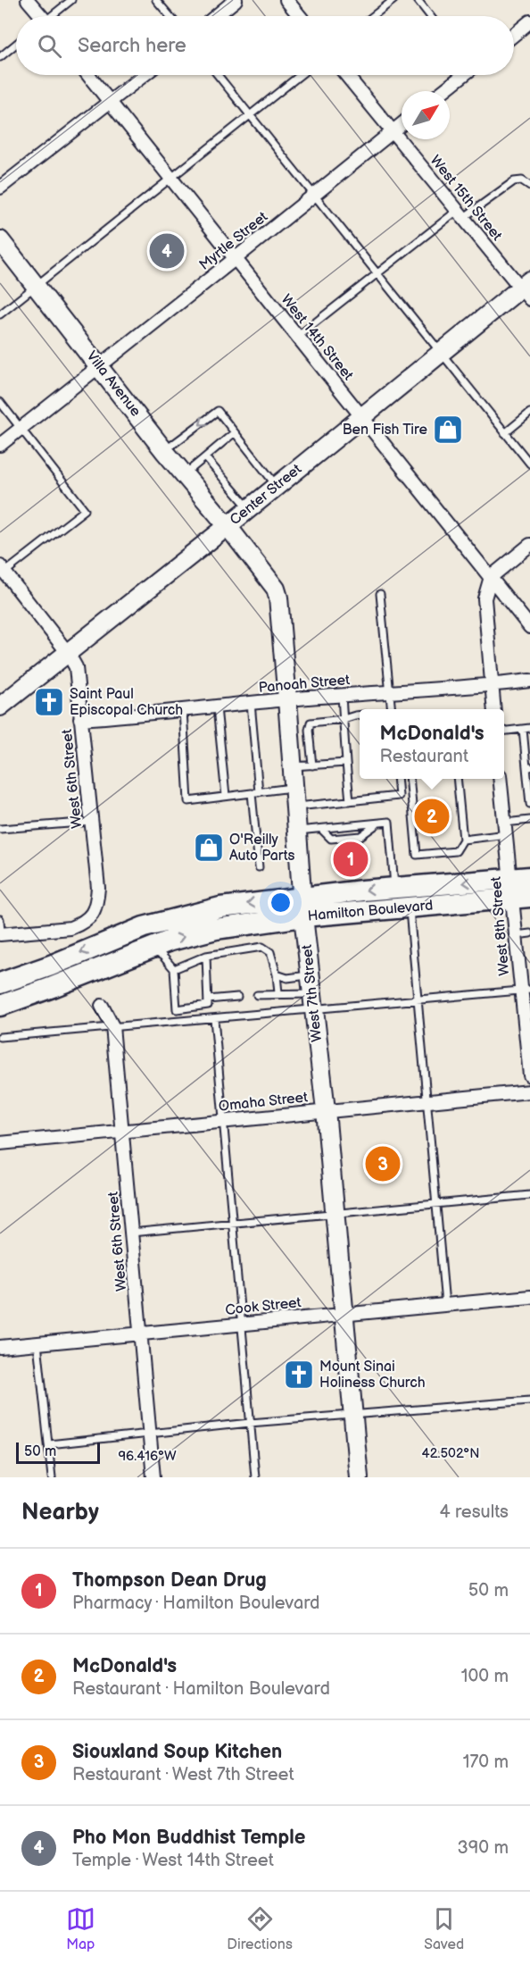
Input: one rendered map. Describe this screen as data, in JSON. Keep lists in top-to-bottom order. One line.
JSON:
{"streets":{"main road":["Villa Avenue","Center Street","Hamilton Boulevard","West 7th Street"],"street":["West 15th Street","Myrtle Street","West 14th Street","Panoah Street","West 6th Street","West 8th Street","Omaha Street","Cook Street"]},"crossings":[["West 15th Street","Myrtle Street"],["West 15th Street","Center Street"],["Myrtle Street","West 14th Street"],["Myrtle Street","Villa Avenue"],["West 14th Street","Center Street"],["Villa Avenue","Center Street"],["Villa Avenue","West 7th Street"],["Center Street","West 6th Street"],["Center Street","West 7th Street"],["Panoah Street","West 6th Street"],["Panoah Street","West 7th Street"],["West 6th Street","Omaha Street"],["West 6th Street","Cook Street"],["Hamilton Boulevard","West 8th Street"],["Hamilton Boulevard","West 7th Street"],["West 7th Street","Omaha Street"],["West 7th Street","Cook Street"]],"places":{"shop":["Ben Fish Tire","O'Reilly Auto Parts"],"church":["Saint Paul Episcopal Church","Mount Sinai Holiness Church"]},"scale_bar":"50 m","north":"top right","page":{"search":"Search here","pins":["4","2","1","3"],"popup":["McDonald's","Restaurant"],"scale":"50 m","heading":["Nearby","4 results"],"list":[{"mark":"1","name":"Thompson Dean Drug","note":"Pharmacy · Hamilton Boulevard","value":"50 m"},{"mark":"2","name":"McDonald's","note":"Restaurant · Hamilton Boulevard","value":"100 m"},{"mark":"3","name":"Siouxland Soup Kitchen","note":"Restaurant · West 7th Street","value":"170 m"},{"mark":"4","name":"Pho Mon Buddhist Temple","note":"Temple · West 14th Street","value":"390 m"}],"nav":["Map","Directions","Saved"]},"coordinates":["42.502°N","96.416°W"]}
